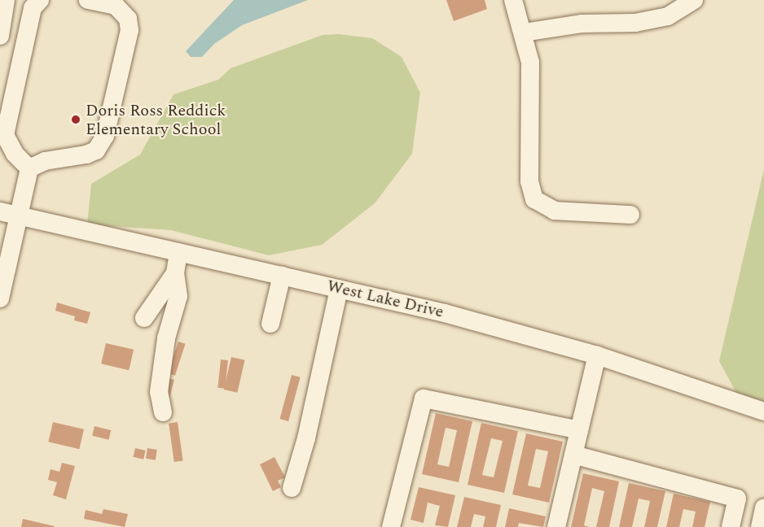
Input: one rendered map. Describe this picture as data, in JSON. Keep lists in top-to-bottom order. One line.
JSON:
{"streets":{"street":["West Lake Drive"]},"places":["Doris Ross Reddick Elementary School"]}
